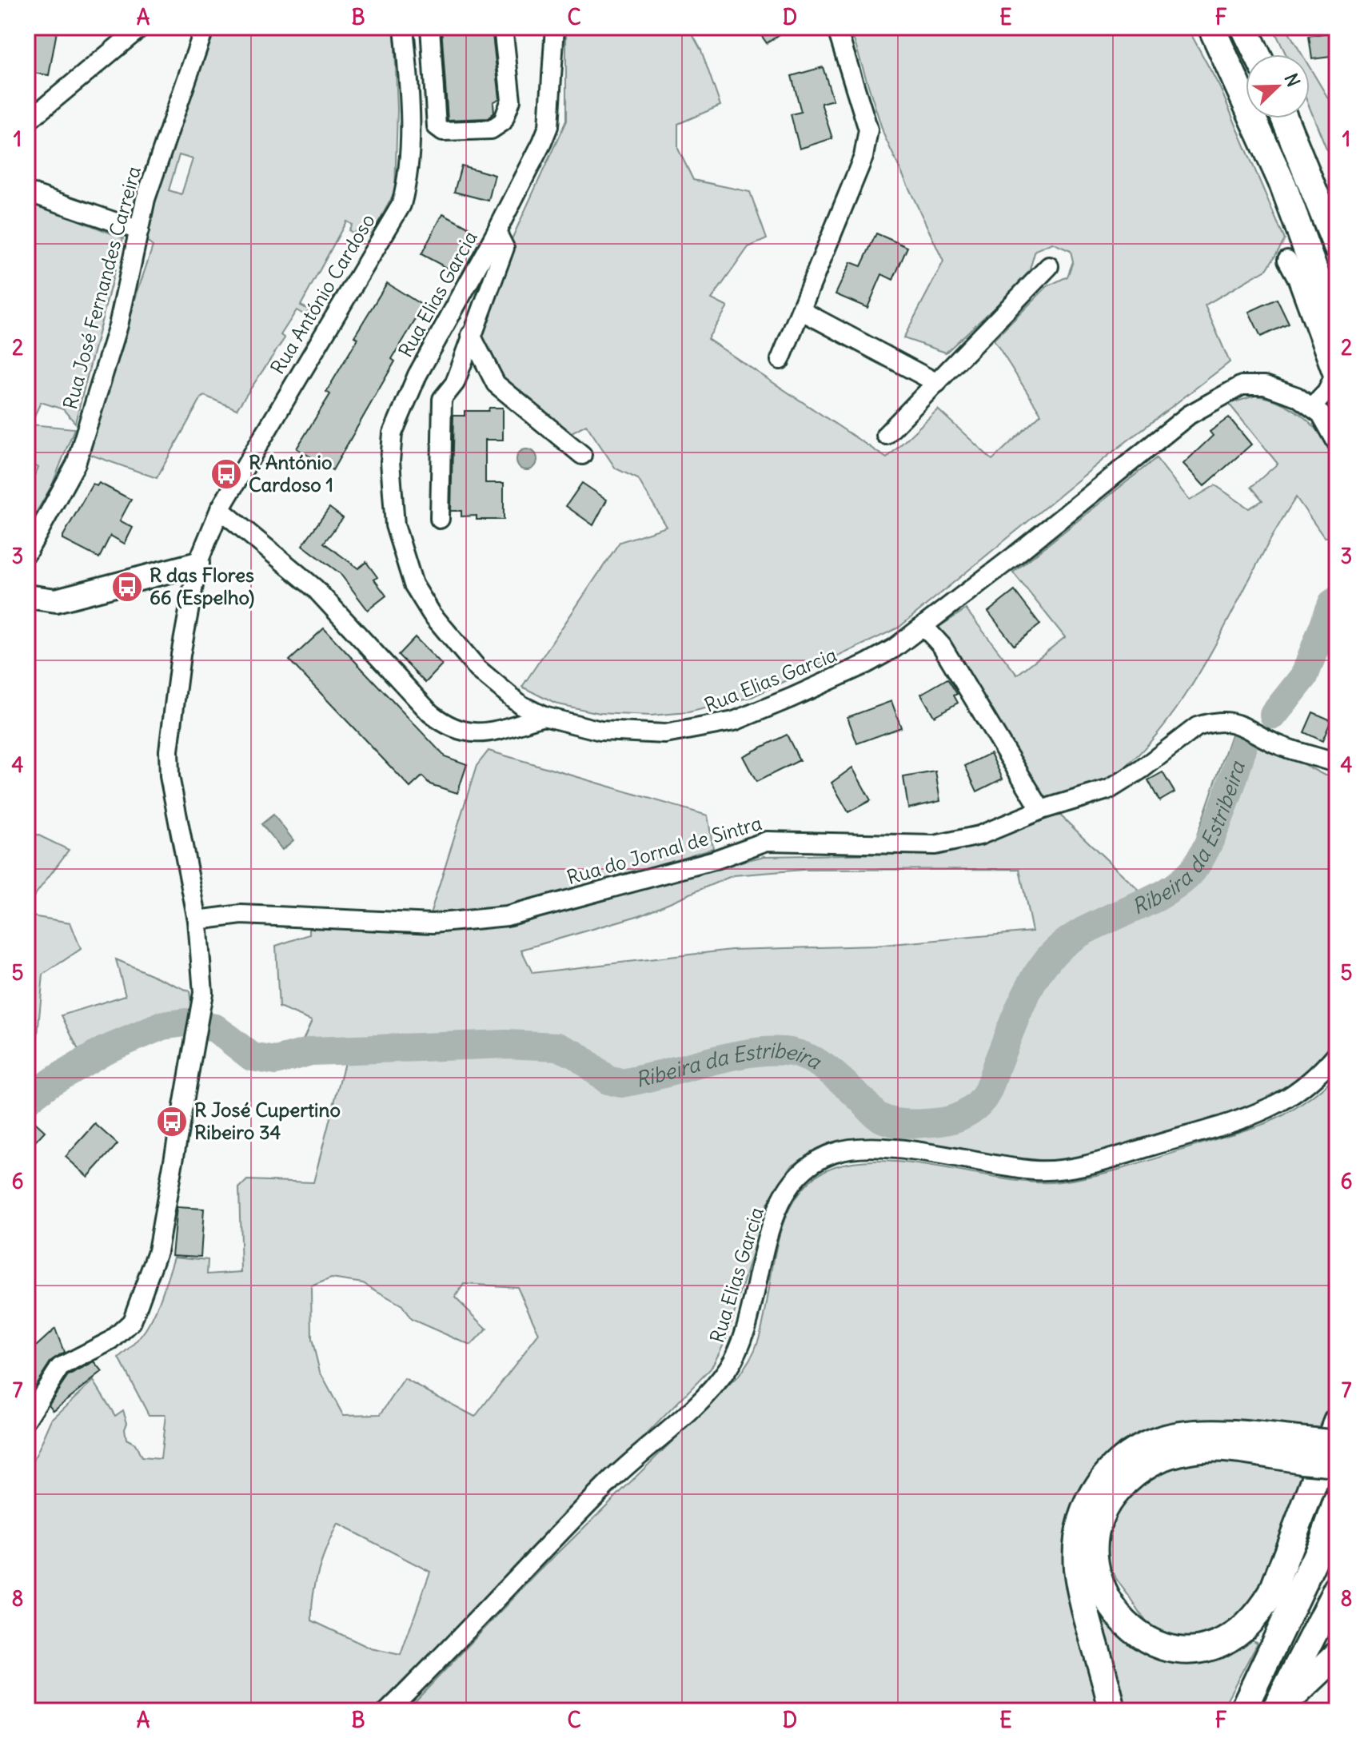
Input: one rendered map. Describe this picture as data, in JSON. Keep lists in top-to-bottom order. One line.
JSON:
{"streets":{"street":["Rua José Fernandes Carreira","Rua António Cardoso","Rua Elias Garcia","Rua do Jornal de Sintra"]},"crossings":[["Rua António Cardoso","Rua do Jornal de Sintra"]],"water":["Ribeira da Estribeira"],"places":{"bus stop":["R António Cardoso 1","R das Flores 66 (Espelho)","R José Cupertino Ribeiro 34"]},"north":"top right","grid":{"columns":["A","B","C","D","E","F"],"rows":["1","2","3","4","5","6","7","8"]}}
